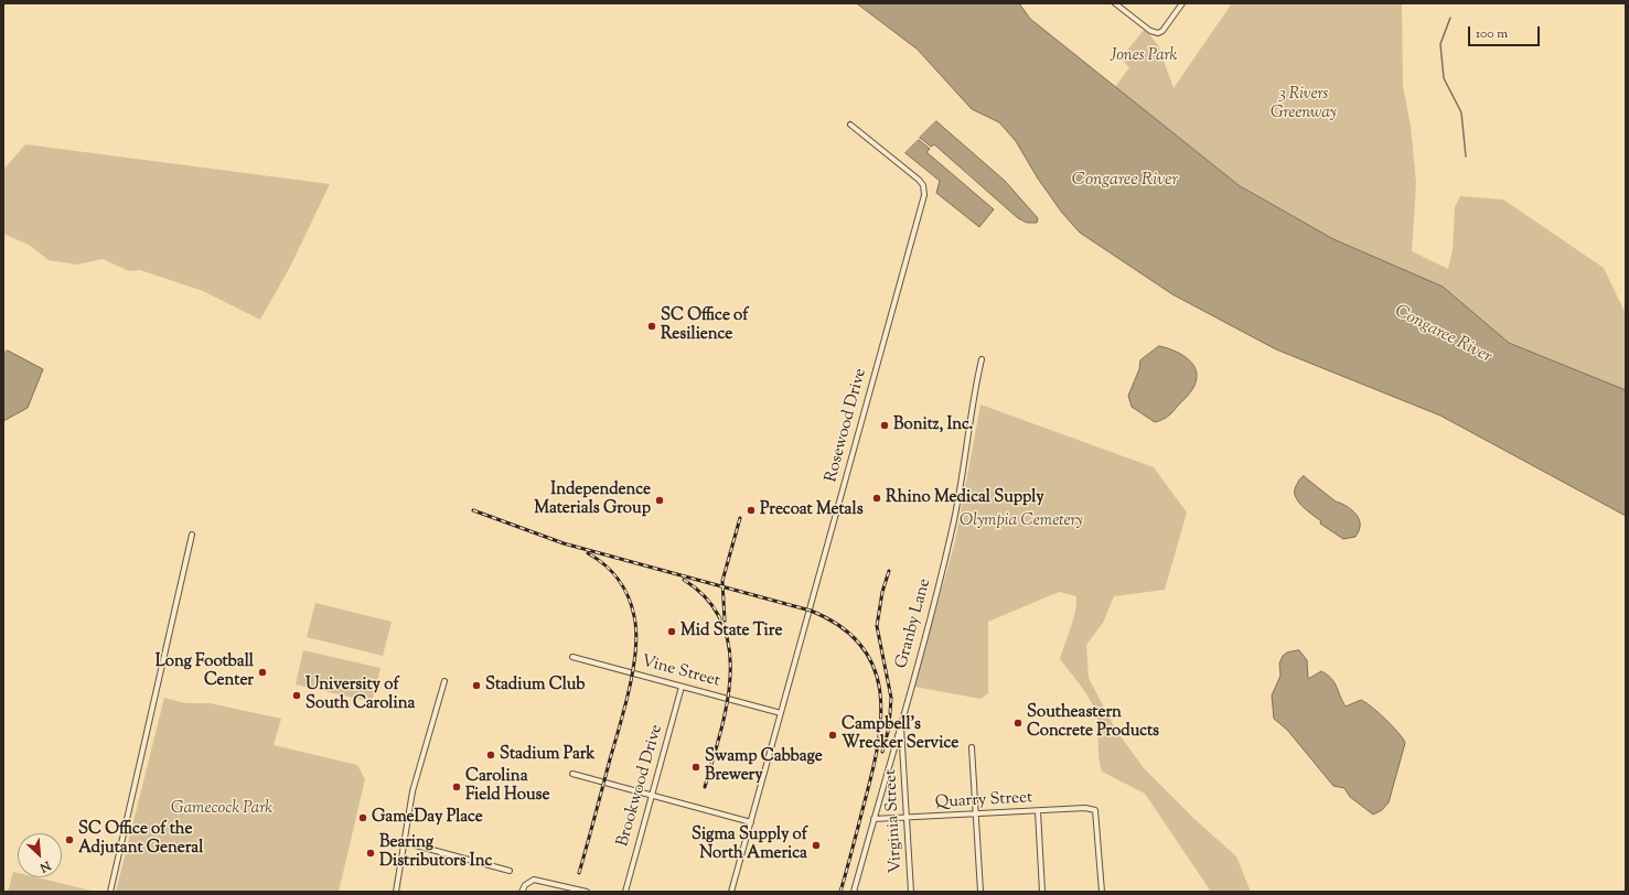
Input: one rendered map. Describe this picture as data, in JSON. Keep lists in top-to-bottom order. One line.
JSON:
{"streets":{"street":["Rosewood Drive","Granby Lane","Vine Street","Brookwood Drive","Quarry Street","Virginia Street"]},"crossings":[["Rosewood Drive","Vine Street"],["Granby Lane","Quarry Street"],["Granby Lane","Virginia Street"],["Vine Street","Brookwood Drive"],["Quarry Street","Virginia Street"]],"water":["Congaree River"],"parks":["Jones Park","3 Rivers Greenway","Olympia Cemetery","Gamecock Park"],"places":["SC Office of Resilience","Bonitz, Inc.","Rhino Medical Supply","Independence Materials Group","Precoat Metals","Mid State Tire","Long Football Center","Stadium Club","University of South Carolina","Southeastern Concrete Products","Campbell's Wrecker Service","Stadium Park","Swamp Cabbage Brewery","Carolina Field House","GameDay Place","SC Office of the Adjutant General","Sigma Supply of North America","Bearing Distributors Inc"],"scale_bar":"100 m","north":"bottom right"}
